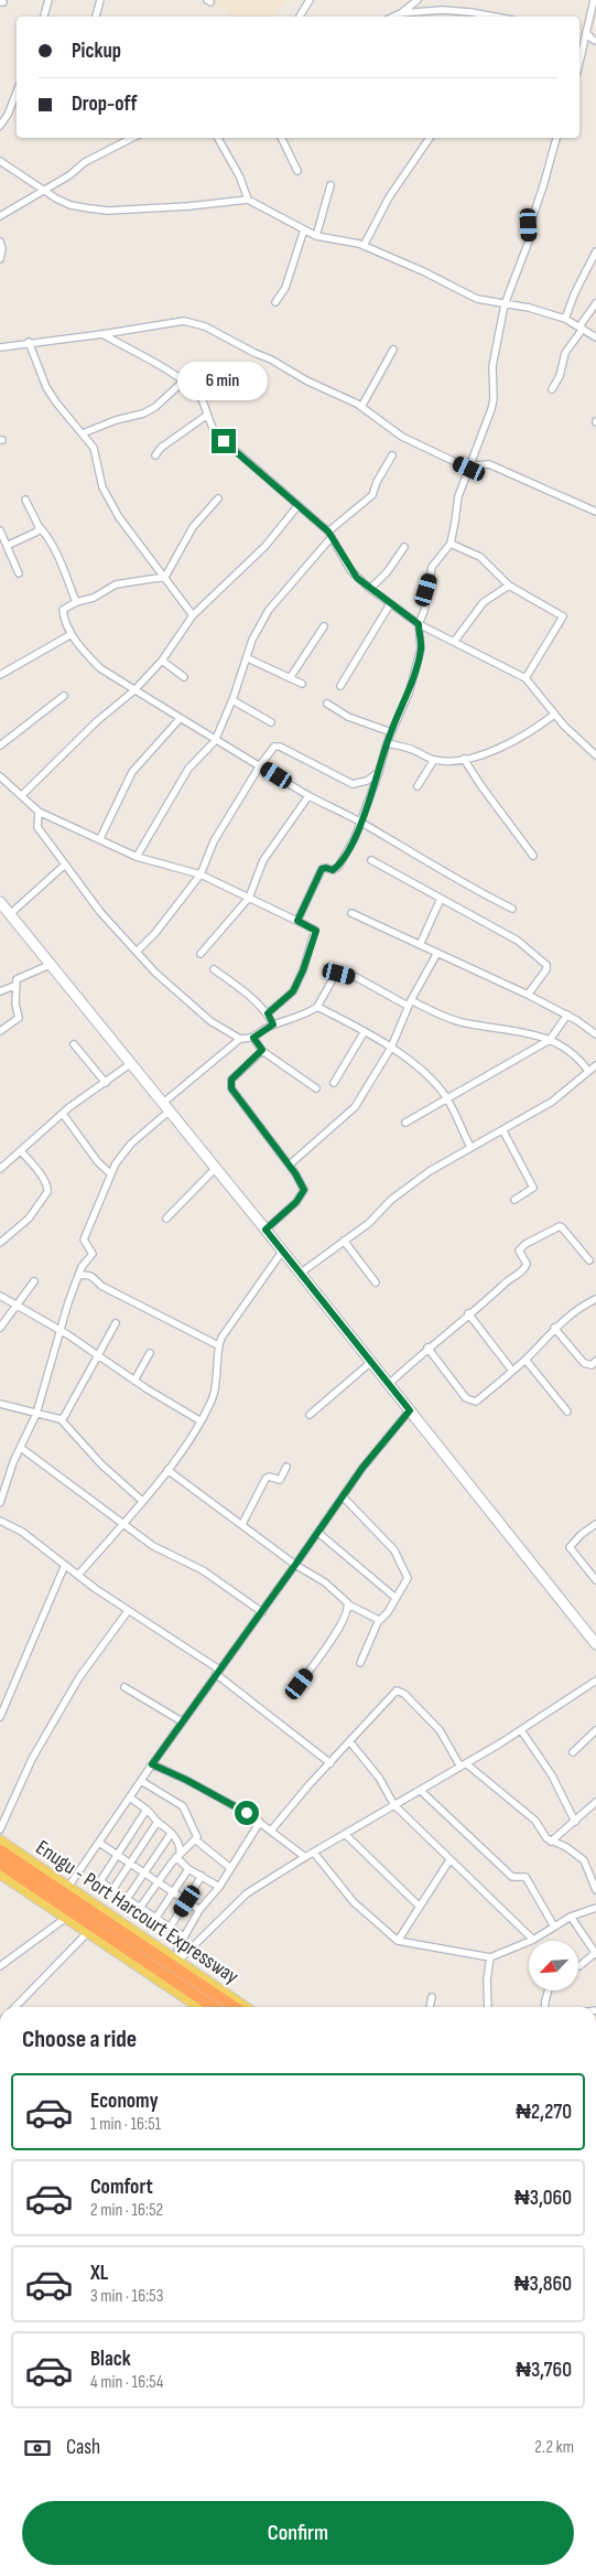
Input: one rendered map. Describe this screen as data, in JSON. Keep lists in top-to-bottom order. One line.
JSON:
{"streets":{"highway":["Enugu - Port Harcourt Expressway"]},"north":"bottom left","page":{"banner":["Pickup","Drop-off"],"bubble":"6 min","heading":"Choose a ride","list":[{"name":"Economy","note":"1 min · 16:51","value":"₦2,270"},{"name":"Comfort","note":"2 min · 16:52","value":"₦3,060"},{"name":"XL","note":"3 min · 16:53","value":"₦3,860"},{"name":"Black","note":"4 min · 16:54","value":"₦3,760"}],"pay":["Cash","2.2 km"],"buttons":"Confirm"}}
